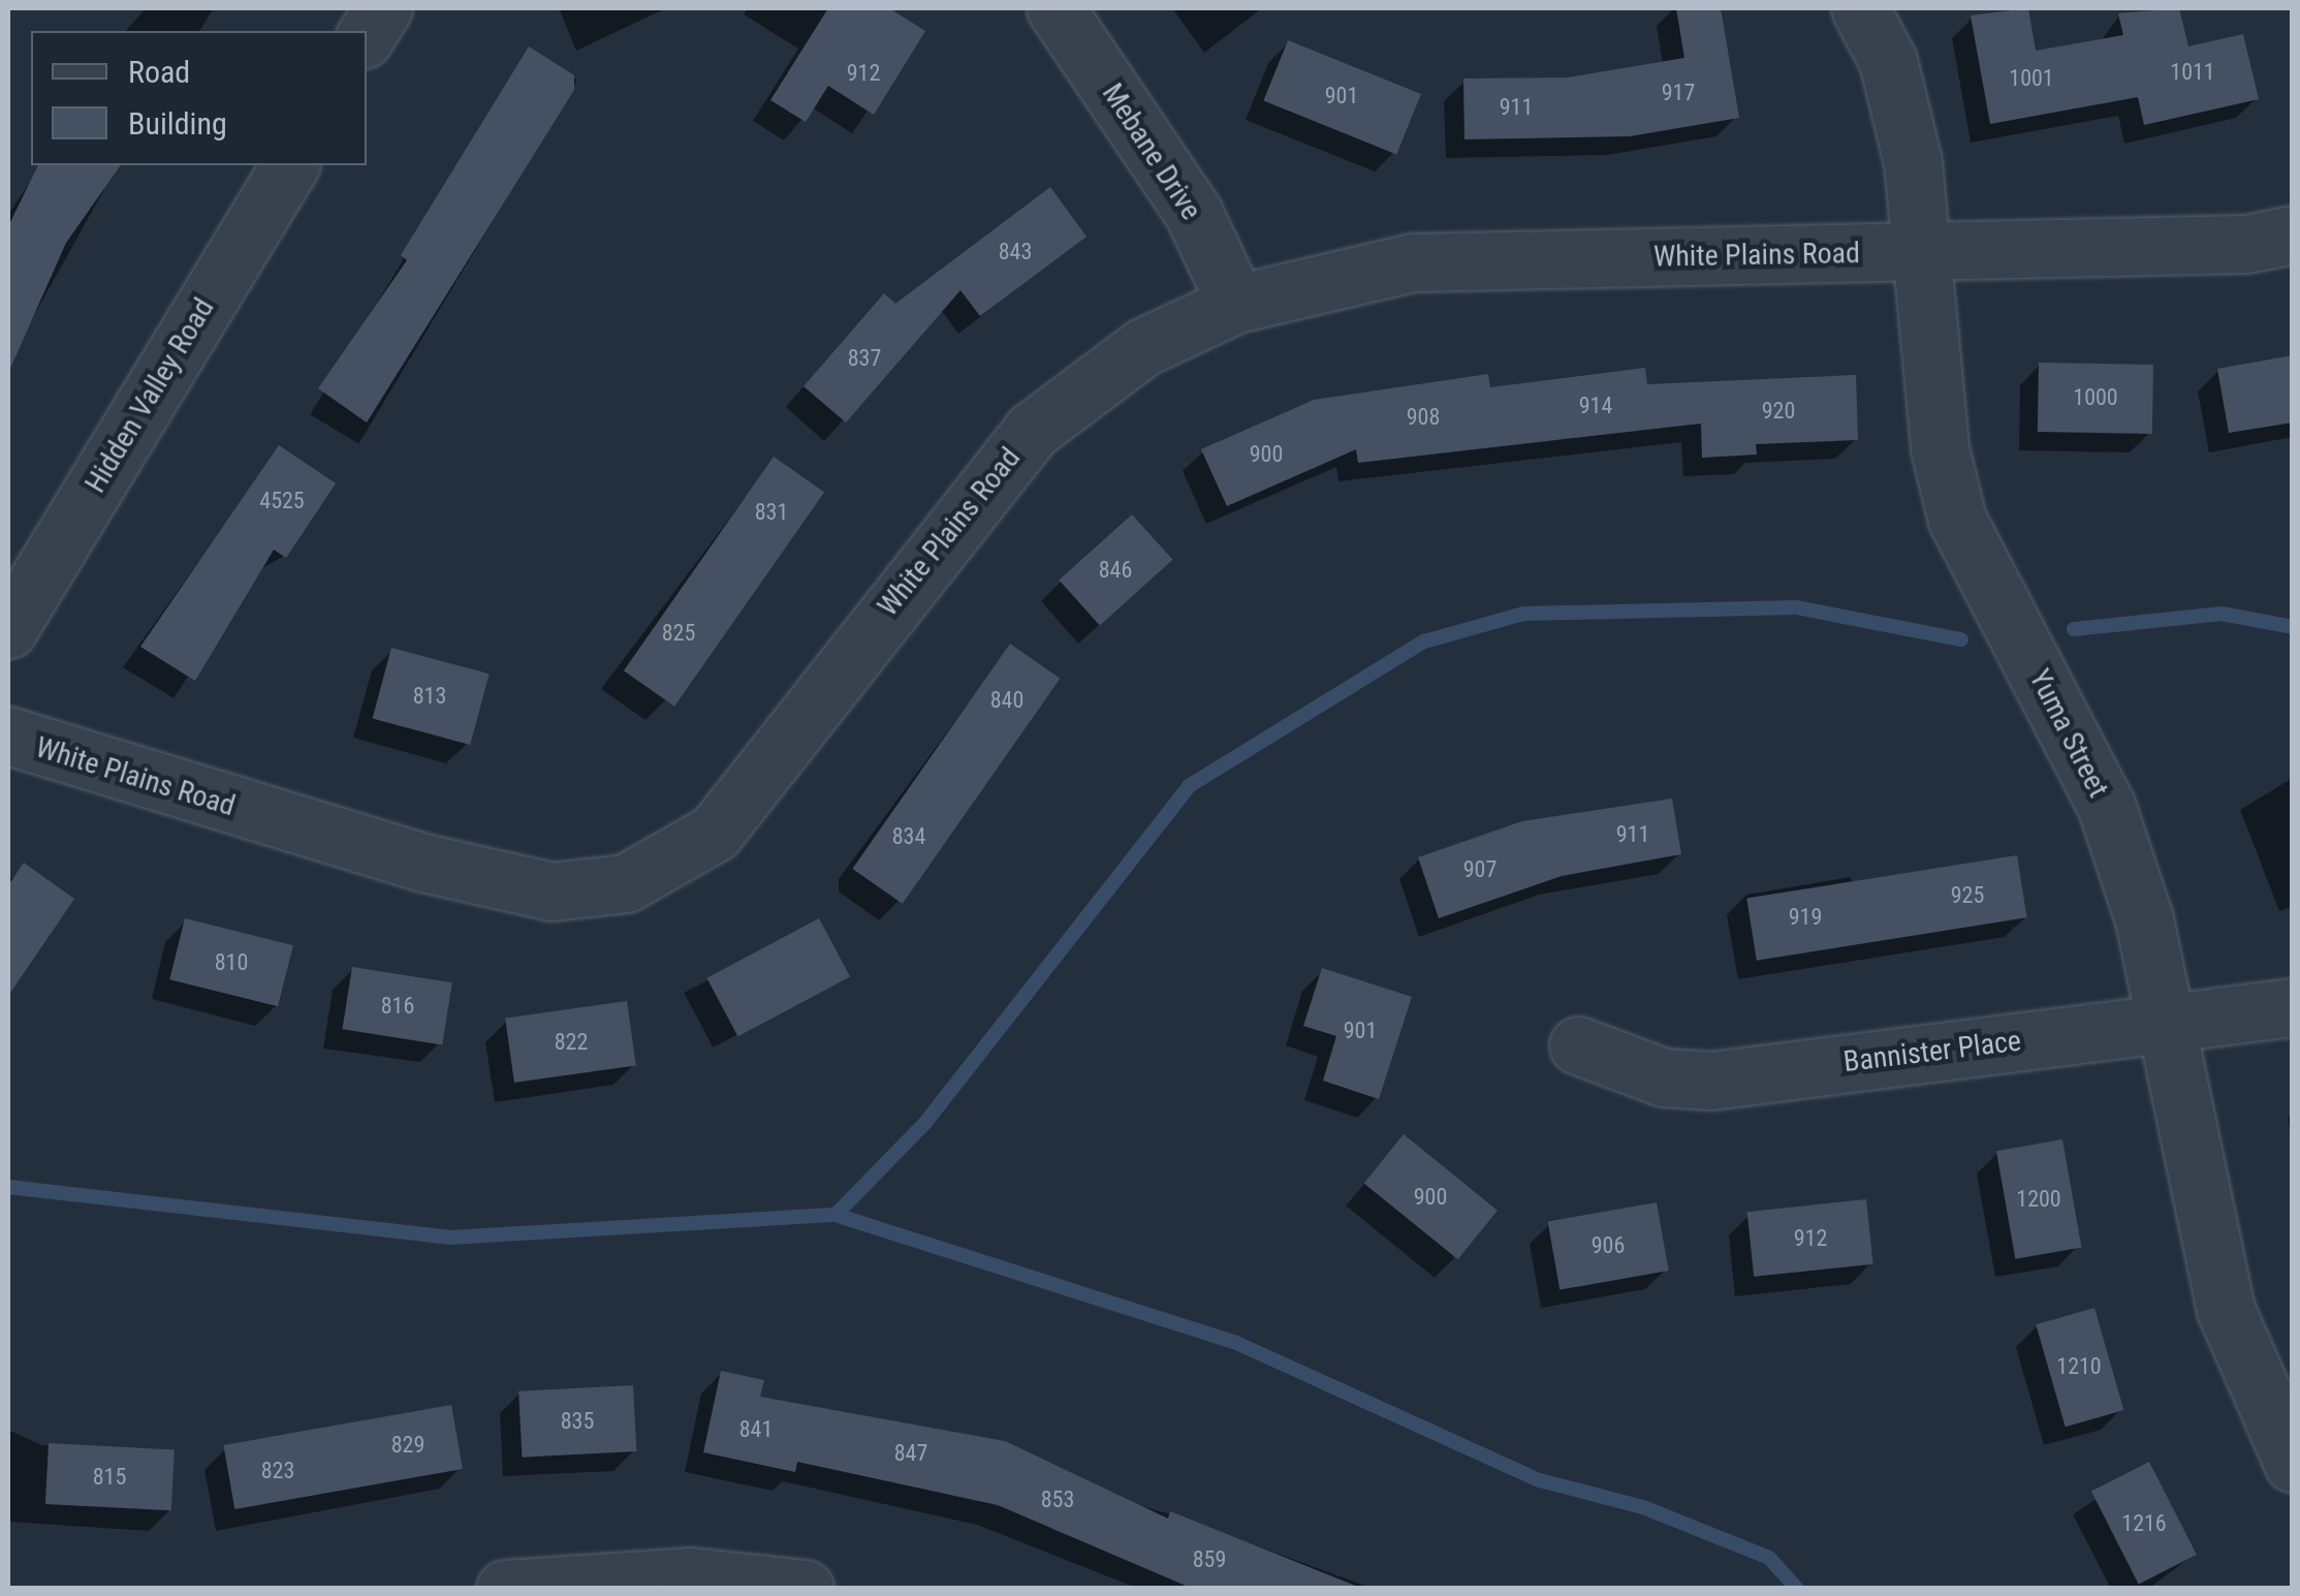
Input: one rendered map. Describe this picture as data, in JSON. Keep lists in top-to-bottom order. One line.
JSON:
{"streets":{"street":["Mebane Drive","White Plains Road","Hidden Valley Road","Yuma Street","Bannister Place"]},"crossings":[["Mebane Drive","White Plains Road"],["White Plains Road","Yuma Street"],["Yuma Street","Bannister Place"]],"house_numbers":["1011","912","1001","917","901","911","843","837","1000","914","920","908","900","4525","831","846","825","813","840","911","834","907","925","919","810","816","901","822","900","1200","912","906","1210","835","841","829","847","823","815","853","1216","859"],"legend":["Road","Building"]}
